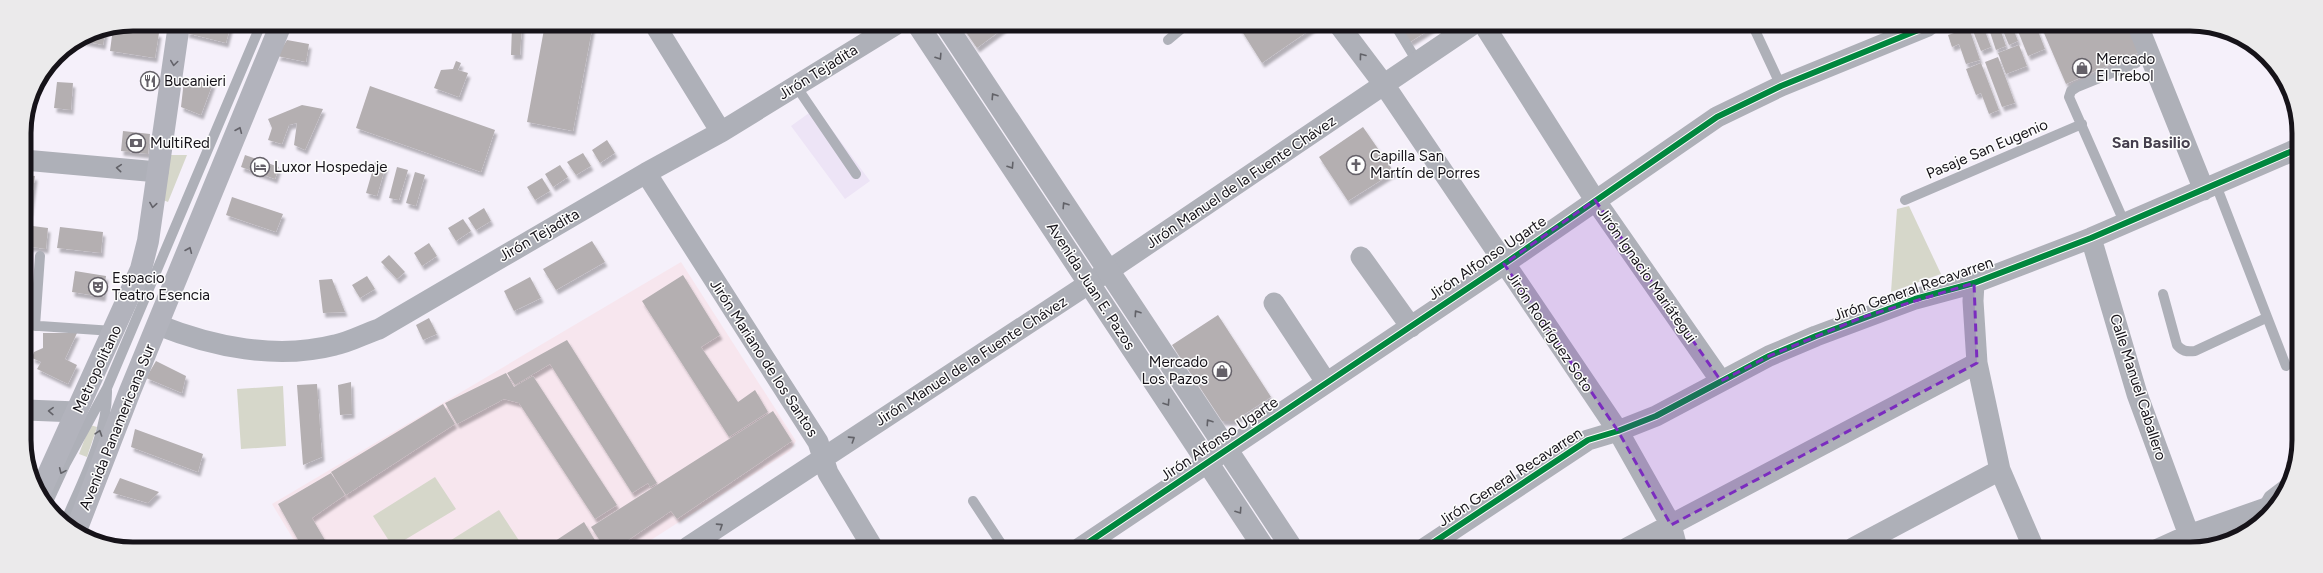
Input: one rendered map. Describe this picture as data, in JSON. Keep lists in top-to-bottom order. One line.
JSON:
{"streets":{"main road":["Avenida Panamericana Sur"],"street":["Jirón Tejadita","Jirón Manuel de la Fuente Chávez","Jirón Alfonso Ugarte","Jirón Ignacio Mariátegui","Avenida Juan E. Pazos","Jirón General Recavarren","Jirón Rodríguez Soto","Jirón Mariano de los Santos","Calle Manuel Caballero"],"lane":["Pasaje San Eugenio","Metropolitano"]},"crossings":[["Jirón Tejadita","Jirón Mariano de los Santos"],["Jirón Tejadita","Avenida Panamericana Sur"],["Jirón Manuel de la Fuente Chávez","Avenida Juan E. Pazos"],["Jirón Manuel de la Fuente Chávez","Jirón Rodríguez Soto"],["Jirón Manuel de la Fuente Chávez","Jirón Mariano de los Santos"],["Jirón Alfonso Ugarte","Jirón Ignacio Mariátegui"],["Jirón Alfonso Ugarte","Avenida Juan E. Pazos"],["Jirón Alfonso Ugarte","Jirón Rodríguez Soto"],["Jirón Ignacio Mariátegui","Jirón General Recavarren"],["Jirón General Recavarren","Jirón Rodríguez Soto"],["Jirón General Recavarren","Calle Manuel Caballero"]],"one_way":["Jirón Manuel de la Fuente Chávez"],"districts":["San Basilio"],"places":{"shop":["Mercado El Trebol","Mercado Los Pazos"],"restaurant":["Bucanieri"],"bank":["MultiRed"],"church":["Capilla San Martín de Porres"],"hotel":["Luxor Hospedaje"],"theatre":["Espacio Teatro Esencia"]}}
